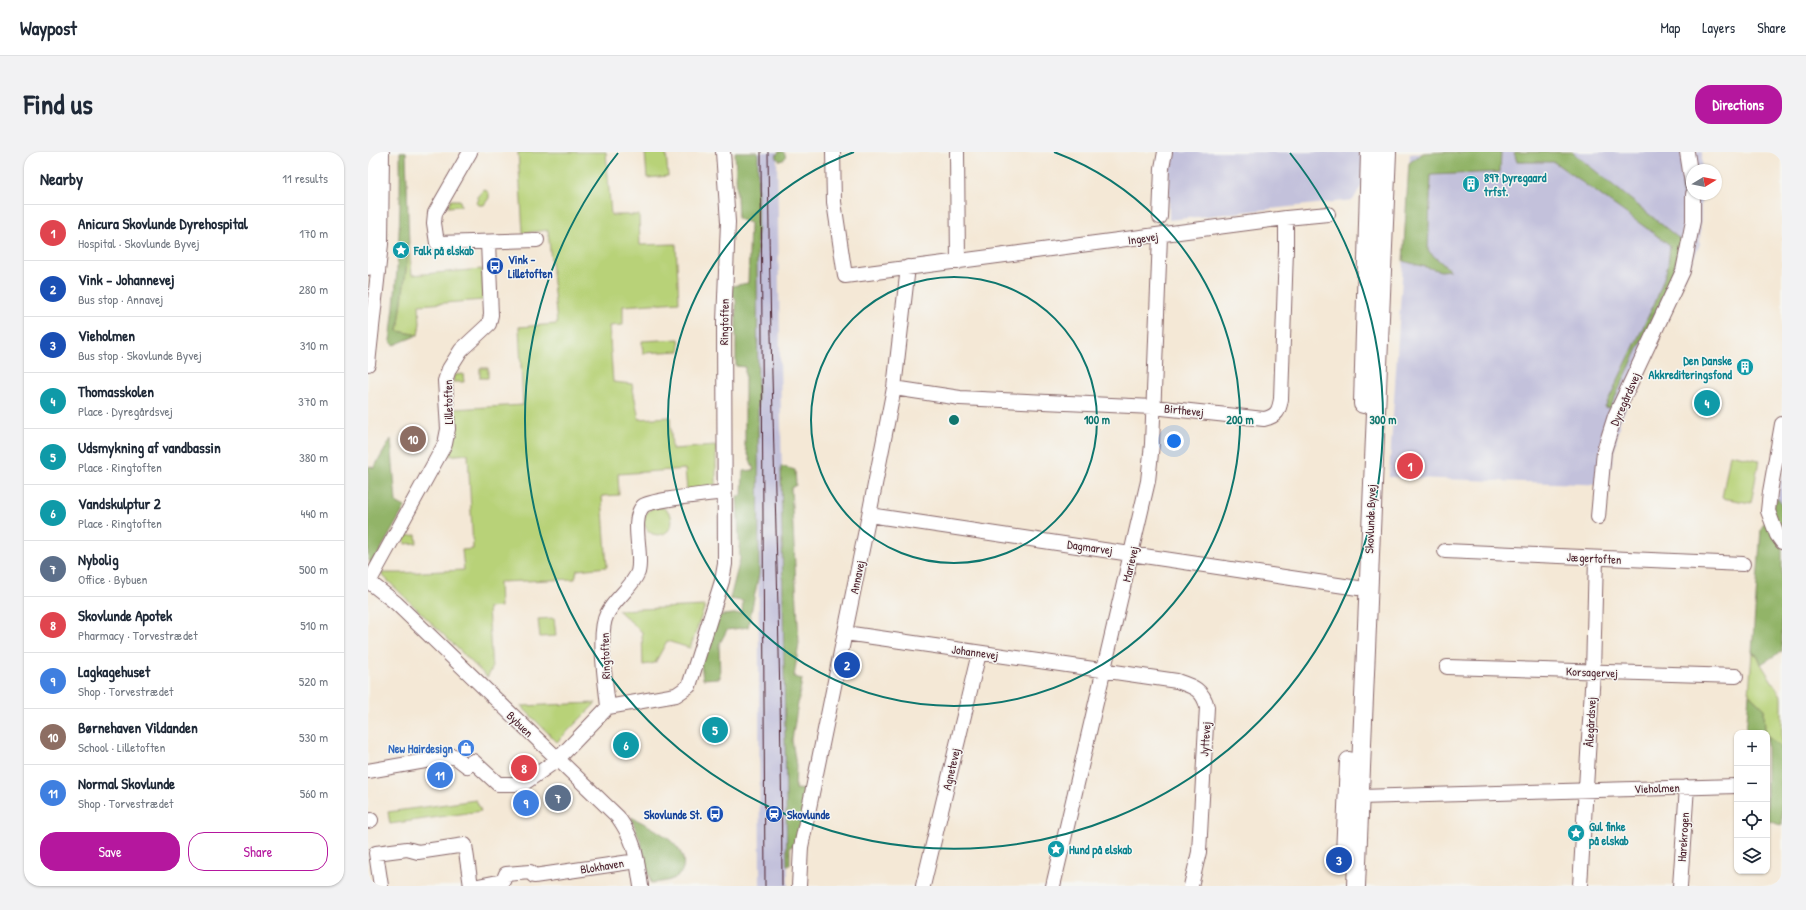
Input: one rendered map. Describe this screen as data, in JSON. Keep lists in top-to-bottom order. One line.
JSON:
{"streets":{"main road":["Skovlunde Byvej"],"street":["Ingevej","Ringtoften","Dyregårdsvej","Lilletoften","Birthevej","Dagmarvej","Jægertoften","Marievej","Annavej","Johannevej","Korsagervej","Ålegårdsvej","Bybuen","Jyttevej","Agnetevej","Vieholmen","Harekrogen","Blokhaven"]},"crossings":[["Ingevej","Birthevej"],["Ingevej","Marievej"],["Ingevej","Annavej"],["Lilletoften","Bybuen"],["Birthevej","Marievej"],["Birthevej","Annavej"],["Skovlunde Byvej","Dagmarvej"],["Skovlunde Byvej","Vieholmen"],["Dagmarvej","Marievej"],["Dagmarvej","Annavej"],["Jægertoften","Ålegårdsvej"],["Marievej","Johannevej"],["Marievej","Jyttevej"],["Annavej","Johannevej"],["Johannevej","Jyttevej"],["Johannevej","Agnetevej"],["Korsagervej","Ålegårdsvej"],["Ålegårdsvej","Vieholmen"],["Bybuen","Blokhaven"],["Vieholmen","Harekrogen"]],"places":{"building":["897 Dyregaard trfst.","Den Danske Akkrediteringsfond"],"place":["Falk på elskab","Gul finke på elskab","Hund på elskab"],"bus stop":["Vink - Lilletoften","Skovlunde St."],"shop":["New Hairdesign"],"station":["Skovlunde"]},"north":"right","page":{"header":"Waypost","nav":["Map","Layers","Share"],"title":"Find us","buttons":["Directions",["Save","Share"]],"heading":["Nearby","11 results"],"list":[{"mark":"1","name":"Anicura Skovlunde Dyrehospital","note":"Hospital · Skovlunde Byvej","value":"170 m"},{"mark":"2","name":"Vink - Johannevej","note":"Bus stop · Annavej","value":"280 m"},{"mark":"3","name":"Vieholmen","note":"Bus stop · Skovlunde Byvej","value":"310 m"},{"mark":"4","name":"Thomasskolen","note":"Place · Dyregårdsvej","value":"370 m"},{"mark":"5","name":"Udsmykning af vandbassin","note":"Place · Ringtoften","value":"380 m"},{"mark":"6","name":"Vandskulptur 2","note":"Place · Ringtoften","value":"440 m"},{"mark":"7","name":"Nybolig","note":"Office · Bybuen","value":"500 m"},{"mark":"8","name":"Skovlunde Apotek","note":"Pharmacy · Torvestrædet","value":"510 m"},{"mark":"9","name":"Lagkagehuset","note":"Shop · Torvestrædet","value":"520 m"},{"mark":"10","name":"Børnehaven Vildanden","note":"School · Lilletoften","value":"530 m"},{"mark":"11","name":"Normal Skovlunde","note":"Shop · Torvestrædet","value":"560 m"}],"pins":["4","10","1","2","5","6","8","11","7","9","3"],"map_buttons":["+","−"]},"rings":["100 m","200 m","300 m"]}
